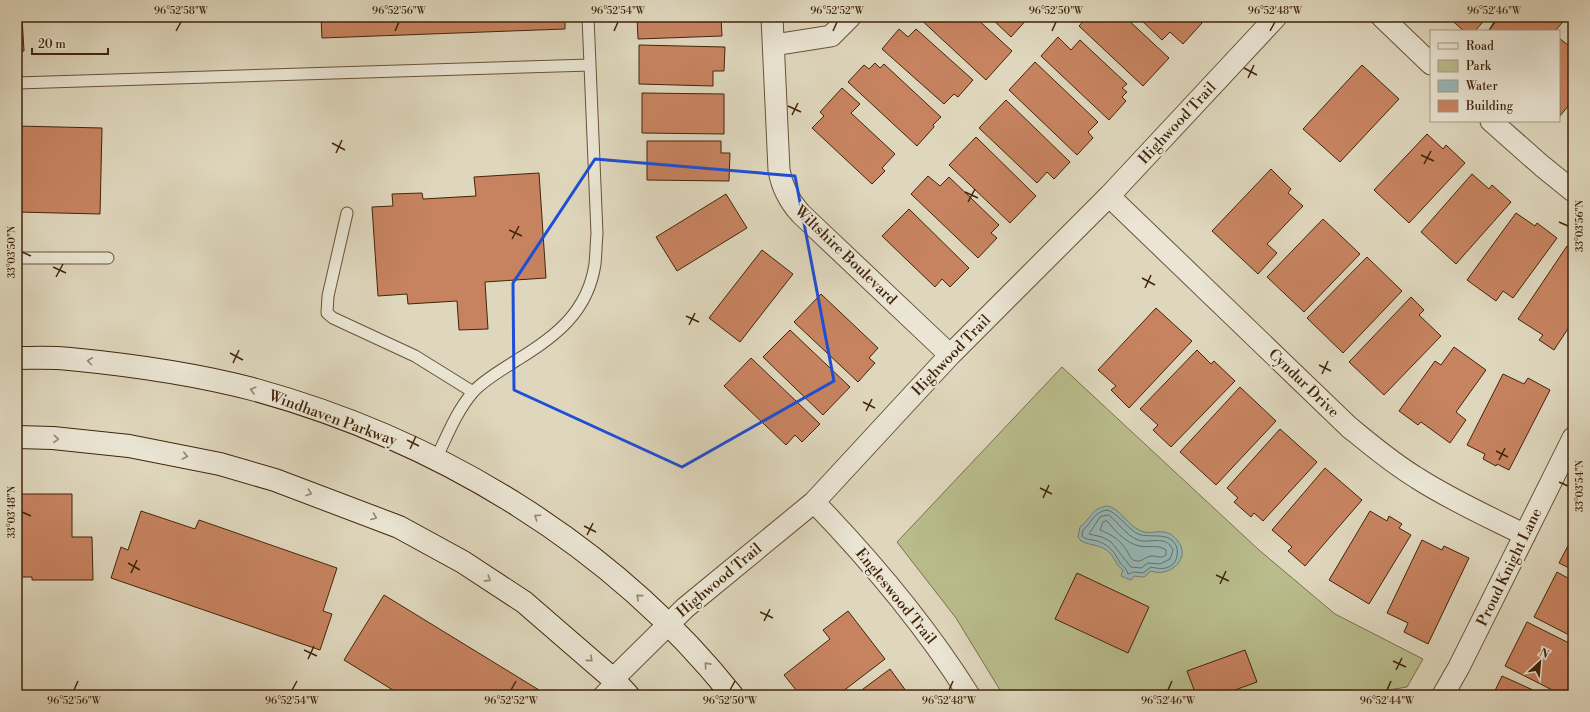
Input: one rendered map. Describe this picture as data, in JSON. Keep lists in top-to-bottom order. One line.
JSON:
{"streets":{"main road":["Windhaven Parkway"],"street":["Highwood Trail","Wiltshire Boulevard","Cyndur Drive","Proud Knight Lane","Engleswood Trail"]},"crossings":[["Highwood Trail","Wiltshire Boulevard"],["Highwood Trail","Cyndur Drive"],["Highwood Trail","Windhaven Parkway"],["Highwood Trail","Engleswood Trail"],["Cyndur Drive","Proud Knight Lane"]],"legend":["Road","Park","Water","Building"],"scale_bar":"20 m","north":"top right","coordinates":["96°52'58\"W","96°52'56\"W","96°52'54\"W","96°52'52\"W","96°52'50\"W","96°52'48\"W","96°52'46\"W","33°03'56\"N","33°03'50\"N","33°03'54\"N","33°03'48\"N","96°52'44\"W"]}
